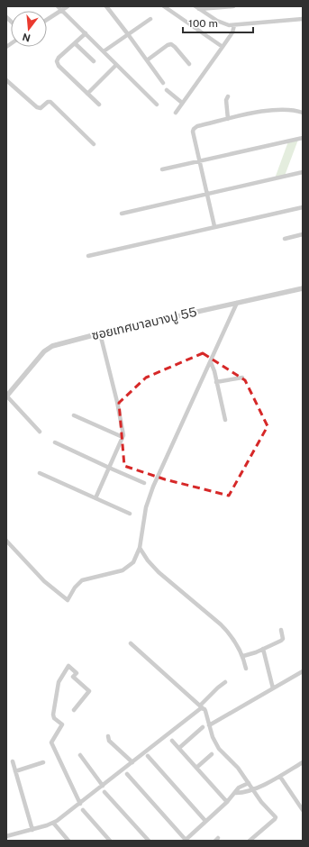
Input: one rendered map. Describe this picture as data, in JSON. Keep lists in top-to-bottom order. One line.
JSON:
{"streets":{"street":["ซอยเทศบาลบางปู 55"]},"scale_bar":"100 m","north":"bottom"}
